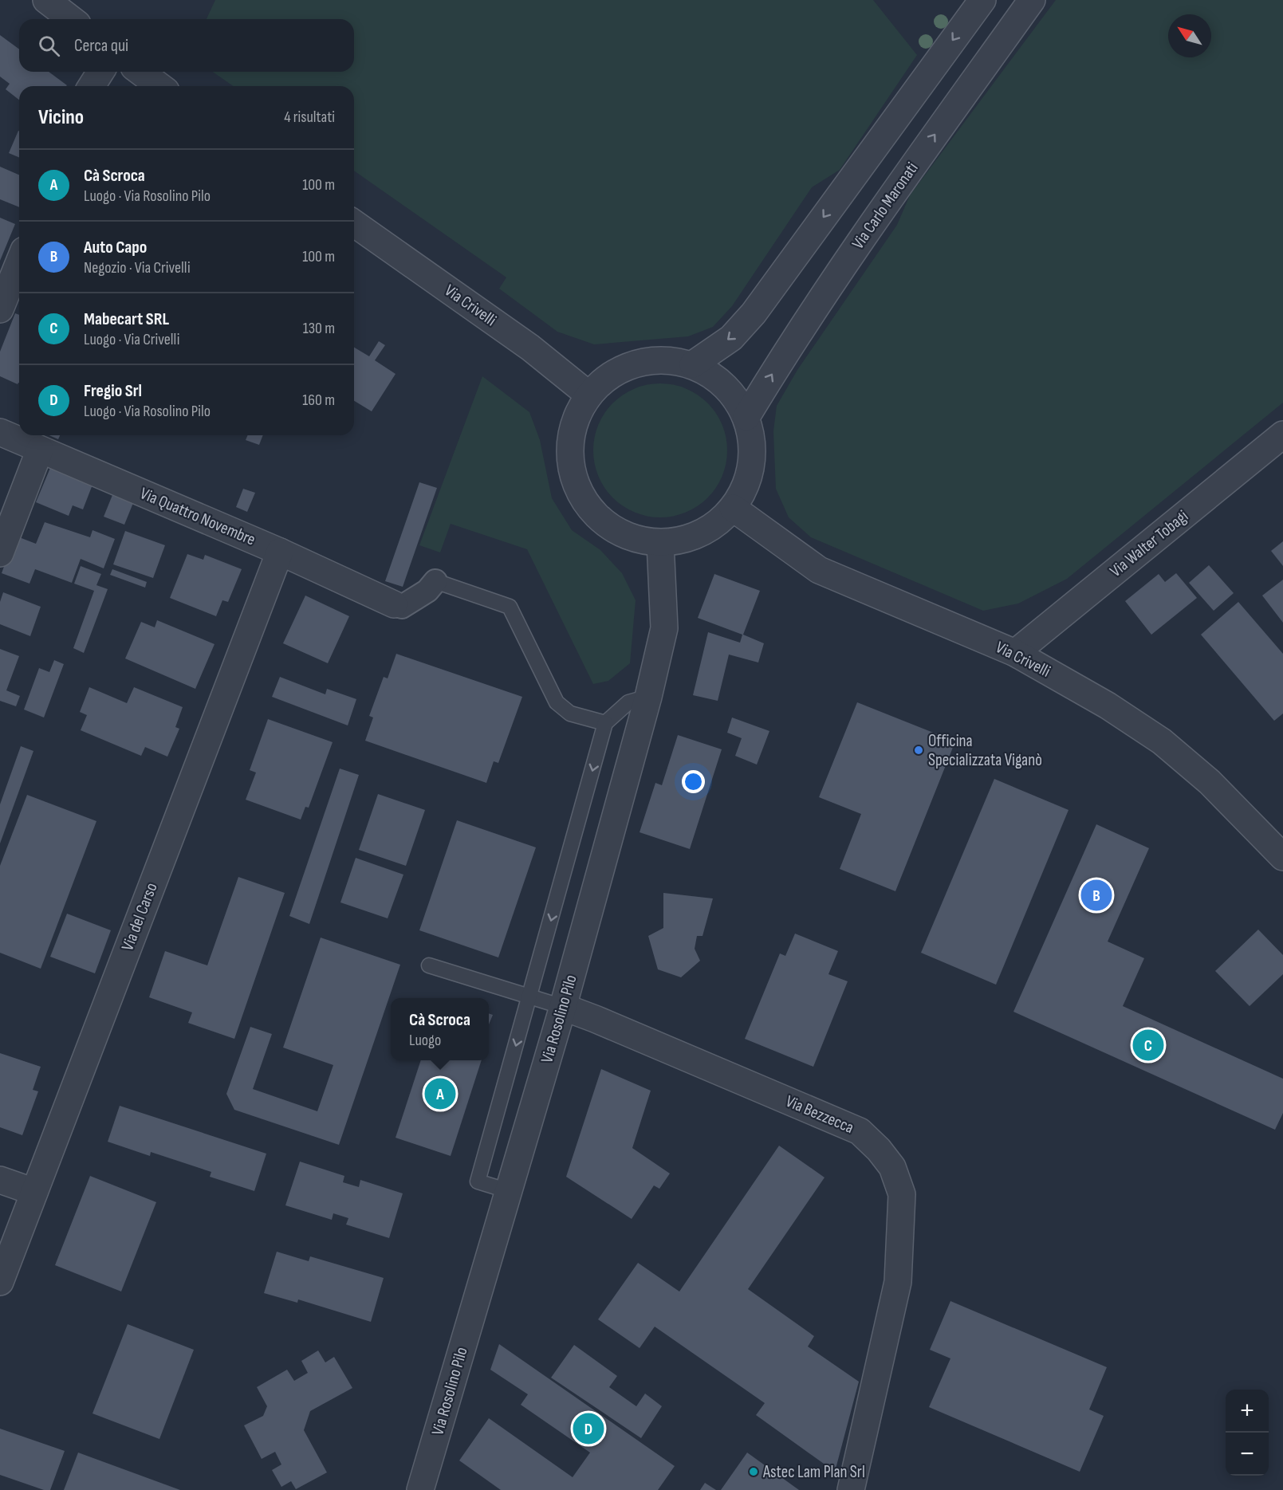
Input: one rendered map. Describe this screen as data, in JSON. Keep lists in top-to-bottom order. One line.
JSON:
{"streets":{"street":["Via Carlo Maronati","Via Crivelli","Via Quattro Novembre","Via Walter Tobagi","Via del Carso","Via Rosolino Pilo","Via Bezzecca"]},"crossings":[["Via Crivelli","Via Walter Tobagi"],["Via Quattro Novembre","Via del Carso"],["Via Rosolino Pilo","Via Bezzecca"]],"places":["Officina Specializzata Viganò","Astec Lam Plan Srl"],"north":"top left","page":{"search":"Cerca qui","heading":["Vicino","4 risultati"],"list":[{"mark":"A","name":"Cà Scroca","note":"Luogo · Via Rosolino Pilo","value":"100 m"},{"mark":"B","name":"Auto Capo","note":"Negozio · Via Crivelli","value":"100 m"},{"mark":"C","name":"Mabecart SRL","note":"Luogo · Via Crivelli","value":"130 m"},{"mark":"D","name":"Fregio Srl","note":"Luogo · Via Rosolino Pilo","value":"160 m"}],"pins":["B","C","A","D"],"popup":["Cà Scroca","Luogo"],"map_buttons":["+","−"]}}
